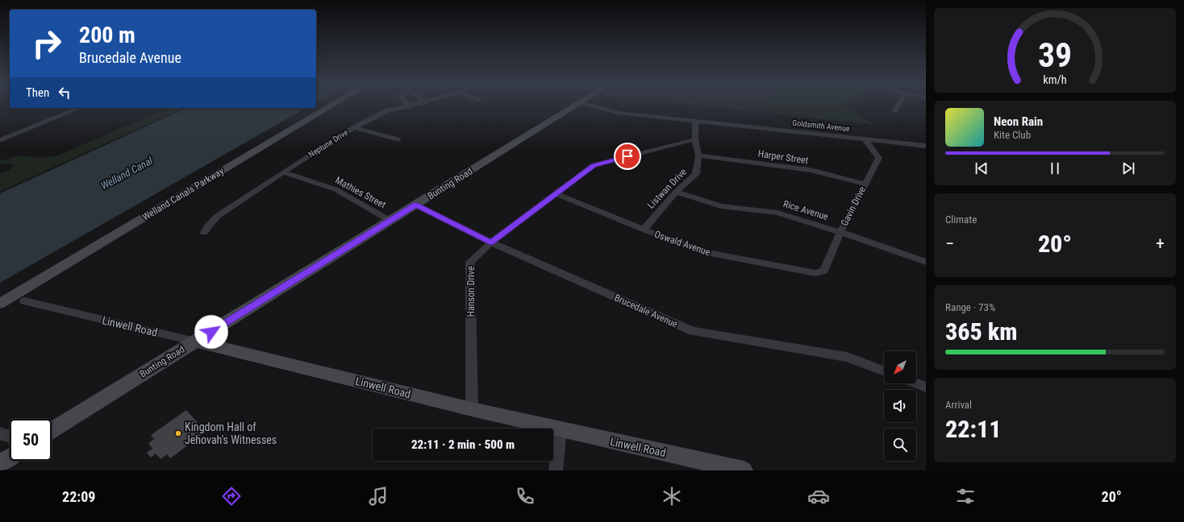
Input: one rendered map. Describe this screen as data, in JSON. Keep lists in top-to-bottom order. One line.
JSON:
{"streets":{"main road":["Bunting Road","Welland Canals Parkway","Linwell Road"],"street":["Goldsmith Avenue","Neptune Drive","Harper Street","Listwan Drive","Mathies Street","Gavin Drive","Rice Avenue","Oswald Avenue","Hanson Drive","Brucedale Avenue"]},"crossings":[["Goldsmith Avenue","Listwan Drive"],["Goldsmith Avenue","Gavin Drive"],["Neptune Drive","Mathies Street"],["Harper Street","Listwan Drive"],["Harper Street","Gavin Drive"],["Bunting Road","Mathies Street"],["Bunting Road","Brucedale Avenue"],["Bunting Road","Linwell Road"],["Listwan Drive","Rice Avenue"],["Listwan Drive","Oswald Avenue"],["Listwan Drive","Hanson Drive"],["Gavin Drive","Rice Avenue"],["Gavin Drive","Oswald Avenue"],["Oswald Avenue","Hanson Drive"],["Hanson Drive","Brucedale Avenue"],["Hanson Drive","Linwell Road"]],"water":["Welland Canal"],"places":["Kingdom Hall of Jehovah's Witnesses"],"north":"bottom left","page":{"turn":["200 m","Brucedale Avenue"],"then":"Then","song":["Neon Rain","Kite Club"],"tile":["Climate",["Range · 73%","365 km"],["Arrival","22:11"]],"heat":["−","20°","+"],"limit":"50","trip":"22:11 · 2 min · 500 m","tabs":["22:09","20°"],"gauge":["39","km/h"]}}
